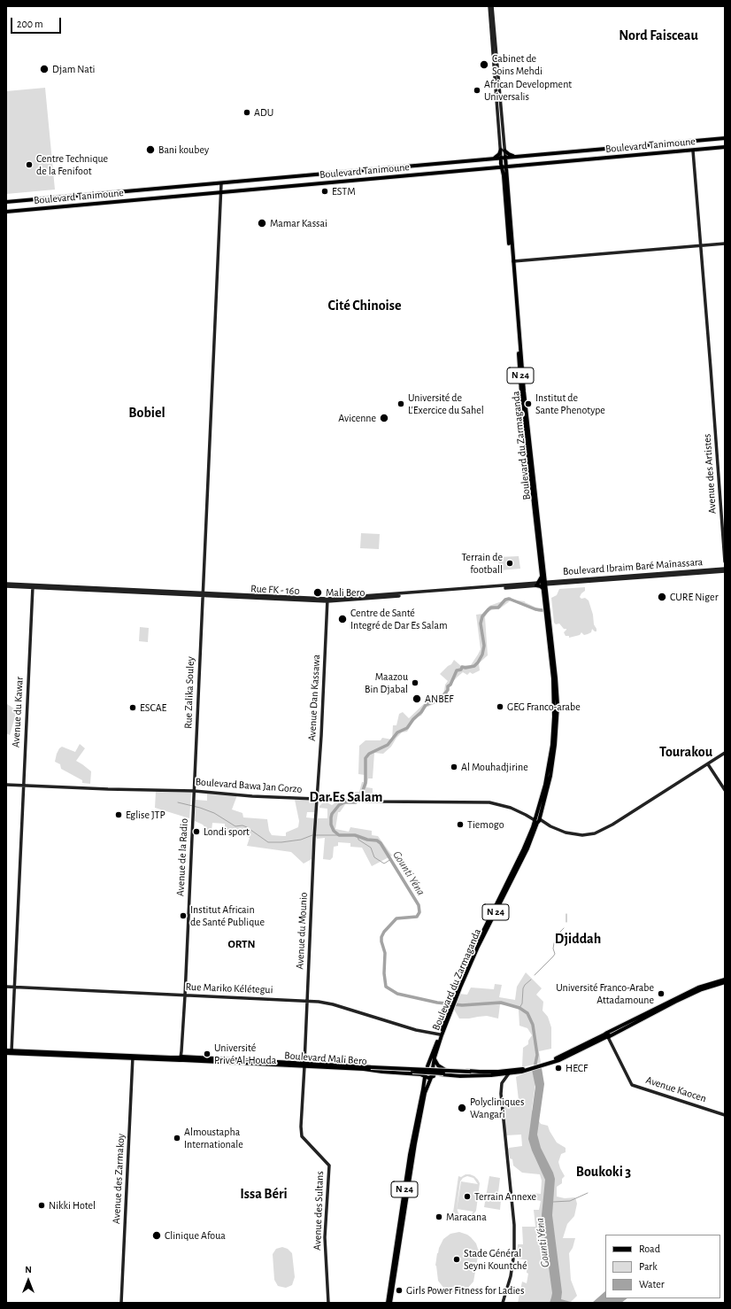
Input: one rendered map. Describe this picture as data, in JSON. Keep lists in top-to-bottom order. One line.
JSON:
{"streets":{"main road":["Boulevard Tanimoune","N 24","Boulevard du Zarmaganda","Boulevard Mali Bero"],"street":["Avenue des Artistes","Boulevard Ibraim Baré Maïnassara","Rue FK - 160","Rue Zalika Souley","Avenue Dan Kassawa","Avenue du Kawar","Boulevard Bawa Jan Gorzo","Avenue de la Radio","Avenue du Mounio","Rue Mariko Kélétegui","Avenue Kaocen","Avenue des Zarmakoy","Avenue des Sultans"]},"crossings":[["Boulevard Tanimoune","Boulevard du Zarmaganda"],["Boulevard Tanimoune","Avenue des Artistes"],["Boulevard Tanimoune","Rue Zalika Souley"],["N 24","Boulevard du Zarmaganda"],["N 24","Boulevard Mali Bero"],["Boulevard du Zarmaganda","Boulevard Ibraim Baré Maïnassara"],["Boulevard du Zarmaganda","Rue FK - 160"],["Boulevard du Zarmaganda","Boulevard Bawa Jan Gorzo"],["Boulevard du Zarmaganda","Rue Mariko Kélétegui"],["Boulevard du Zarmaganda","Boulevard Mali Bero"],["Boulevard Ibraim Baré Maïnassara","Rue FK - 160"],["Rue FK - 160","Rue Zalika Souley"],["Rue FK - 160","Avenue Dan Kassawa"],["Rue FK - 160","Avenue du Kawar"],["Rue Zalika Souley","Boulevard Bawa Jan Gorzo"],["Rue Zalika Souley","Avenue de la Radio"],["Avenue Dan Kassawa","Boulevard Bawa Jan Gorzo"],["Avenue Dan Kassawa","Avenue du Mounio"],["Avenue du Kawar","Boulevard Bawa Jan Gorzo"],["Avenue du Kawar","Rue Mariko Kélétegui"],["Avenue du Kawar","Boulevard Mali Bero"],["Boulevard Bawa Jan Gorzo","Avenue de la Radio"],["Boulevard Bawa Jan Gorzo","Avenue du Mounio"],["Avenue de la Radio","Rue Mariko Kélétegui"],["Avenue de la Radio","Boulevard Mali Bero"],["Avenue du Mounio","Rue Mariko Kélétegui"],["Avenue du Mounio","Boulevard Mali Bero"],["Avenue du Mounio","Avenue des Sultans"],["Boulevard Mali Bero","Avenue des Zarmakoy"],["Boulevard Mali Bero","Avenue des Sultans"]],"districts":["Nord Faisceau","Cité Chinoise","Bobiel","Tourakou","Dar Es Salam","Djiddah","ORTN","Boukoki 3","Issa Béri"],"water":["Gounti Yéna"],"places":["Cabinet de Soins Mehdi","Djam Nati","African Development Universalis","ADU","Bani koubey","Centre Technique de la Fenifoot","ESTM","Mamar Kassai","Université de L'Exercice du Sahel","Institut de Sante Phenotype","Avicenne","Terrain de football","Mali Bero","CURE Niger","Centre de Santé Integré de Dar Es Salam","Maazou Bin Djabal","ANBEF","GEG Franco-arabe","ESCAE","Al Mouhadjirine","Eglise JTP","Tiemogo","Londi sport","Institut Africain de Santé Publique","Université Franco-Arabe Attadamoune","Université Privé Al-Houda","HECF","Polycliniques Wangari","Almoustapha Internationale","Terrain Annexe","Nikki Hotel","Maracana","Clinique Afoua","Stade Général Seyni Kountché","Girls Power Fitness for Ladies"],"legend":["Road","Park","Water"],"scale_bar":"200 m","north":"top"}
